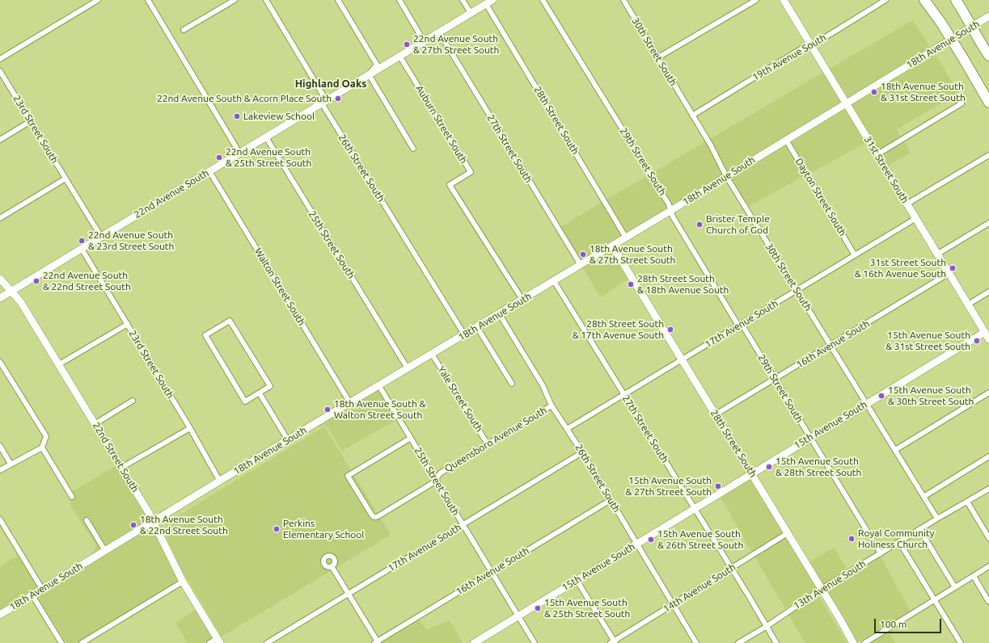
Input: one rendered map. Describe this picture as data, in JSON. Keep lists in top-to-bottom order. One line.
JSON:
{"streets":{"street":["18th Avenue South","30th Street South","19th Avenue South","28th Street South","Auburn Street South","23rd Street South","27th Street South","29th Street South","26th Street South","31st Street South","22nd Avenue South","Dayton Street South","25th Street South","Walton Street South","17th Avenue South","16th Avenue South","Yale Street South","15th Avenue South","Queensboro Avenue South","22nd Street South","13th Avenue South","14th Avenue South"]},"crossings":[["18th Avenue South","30th Street South"],["18th Avenue South","28th Street South"],["18th Avenue South","Auburn Street South"],["18th Avenue South","23rd Street South"],["18th Avenue South","27th Street South"],["18th Avenue South","29th Street South"],["18th Avenue South","26th Street South"],["18th Avenue South","31st Street South"],["18th Avenue South","Dayton Street South"],["18th Avenue South","25th Street South"],["18th Avenue South","Walton Street South"],["18th Avenue South","Yale Street South"],["18th Avenue South","22nd Street South"],["30th Street South","19th Avenue South"],["30th Street South","17th Avenue South"],["30th Street South","16th Avenue South"],["30th Street South","15th Avenue South"],["30th Street South","13th Avenue South"],["19th Avenue South","31st Street South"],["28th Street South","22nd Avenue South"],["28th Street South","17th Avenue South"],["28th Street South","16th Avenue South"],["28th Street South","15th Avenue South"],["28th Street South","13th Avenue South"],["28th Street South","14th Avenue South"],["Auburn Street South","22nd Avenue South"],["23rd Street South","22nd Avenue South"],["27th Street South","22nd Avenue South"],["27th Street South","17th Avenue South"],["27th Street South","15th Avenue South"],["27th Street South","13th Avenue South"],["27th Street South","14th Avenue South"],["29th Street South","17th Avenue South"],["29th Street South","16th Avenue South"],["29th Street South","15th Avenue South"],["29th Street South","13th Avenue South"],["26th Street South","22nd Avenue South"],["26th Street South","17th Avenue South"],["26th Street South","16th Avenue South"],["26th Street South","15th Avenue South"],["26th Street South","Queensboro Avenue South"],["26th Street South","14th Avenue South"],["31st Street South","17th Avenue South"],["31st Street South","16th Avenue South"],["31st Street South","15th Avenue South"],["22nd Avenue South","25th Street South"],["22nd Avenue South","Walton Street South"],["22nd Avenue South","22nd Street South"],["Dayton Street South","17th Avenue South"],["25th Street South","17th Avenue South"],["25th Street South","16th Avenue South"],["25th Street South","15th Avenue South"],["25th Street South","Queensboro Avenue South"],["Yale Street South","Queensboro Avenue South"]],"districts":["Highland Oaks"],"places":["22nd Avenue South & 27th Street South","18th Avenue South & 31st Street South","22nd Avenue South & Acorn Place South","Lakeview School","22nd Avenue South & 25th Street South","Brister Temple Church of God","22nd Avenue South & 23rd Street South","18th Avenue South & 27th Street South","31st Street South & 16th Avenue South","22nd Avenue South & 22nd Street South","28th Street South & 18th Avenue South","28th Street South & 17th Avenue South","15th Avenue South & 31st Street South","15th Avenue South & 30th Street South","18th Avenue South & Walton Street South","15th Avenue South & 28th Street South","15th Avenue South & 27th Street South","18th Avenue South & 22nd Street South","Perkins Elementary School","Royal Community Holiness Church","15th Avenue South & 26th Street South","15th Avenue South & 25th Street South"],"scale_bar":"100 m"}
